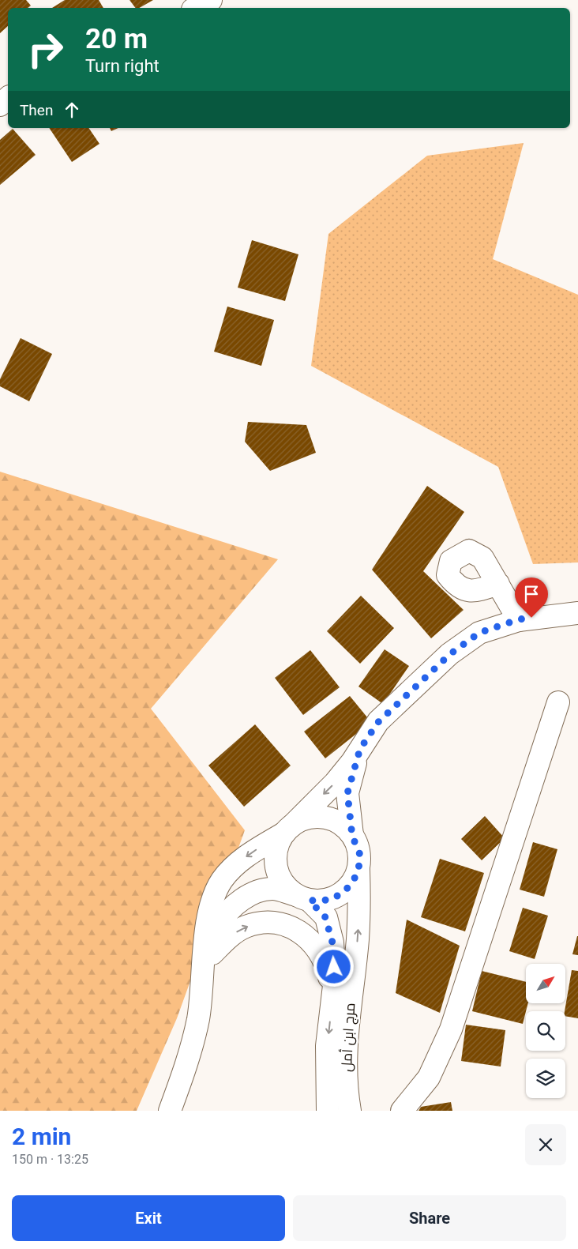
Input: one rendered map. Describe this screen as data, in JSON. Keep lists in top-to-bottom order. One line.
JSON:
{"streets":{"street":["مرج ابن أمل"]},"north":"top right","page":{"turn":["20 m","Turn right"],"then":"Then","heading":["2 min","150 m · 13:25"],"buttons":["Exit","Share"]}}
